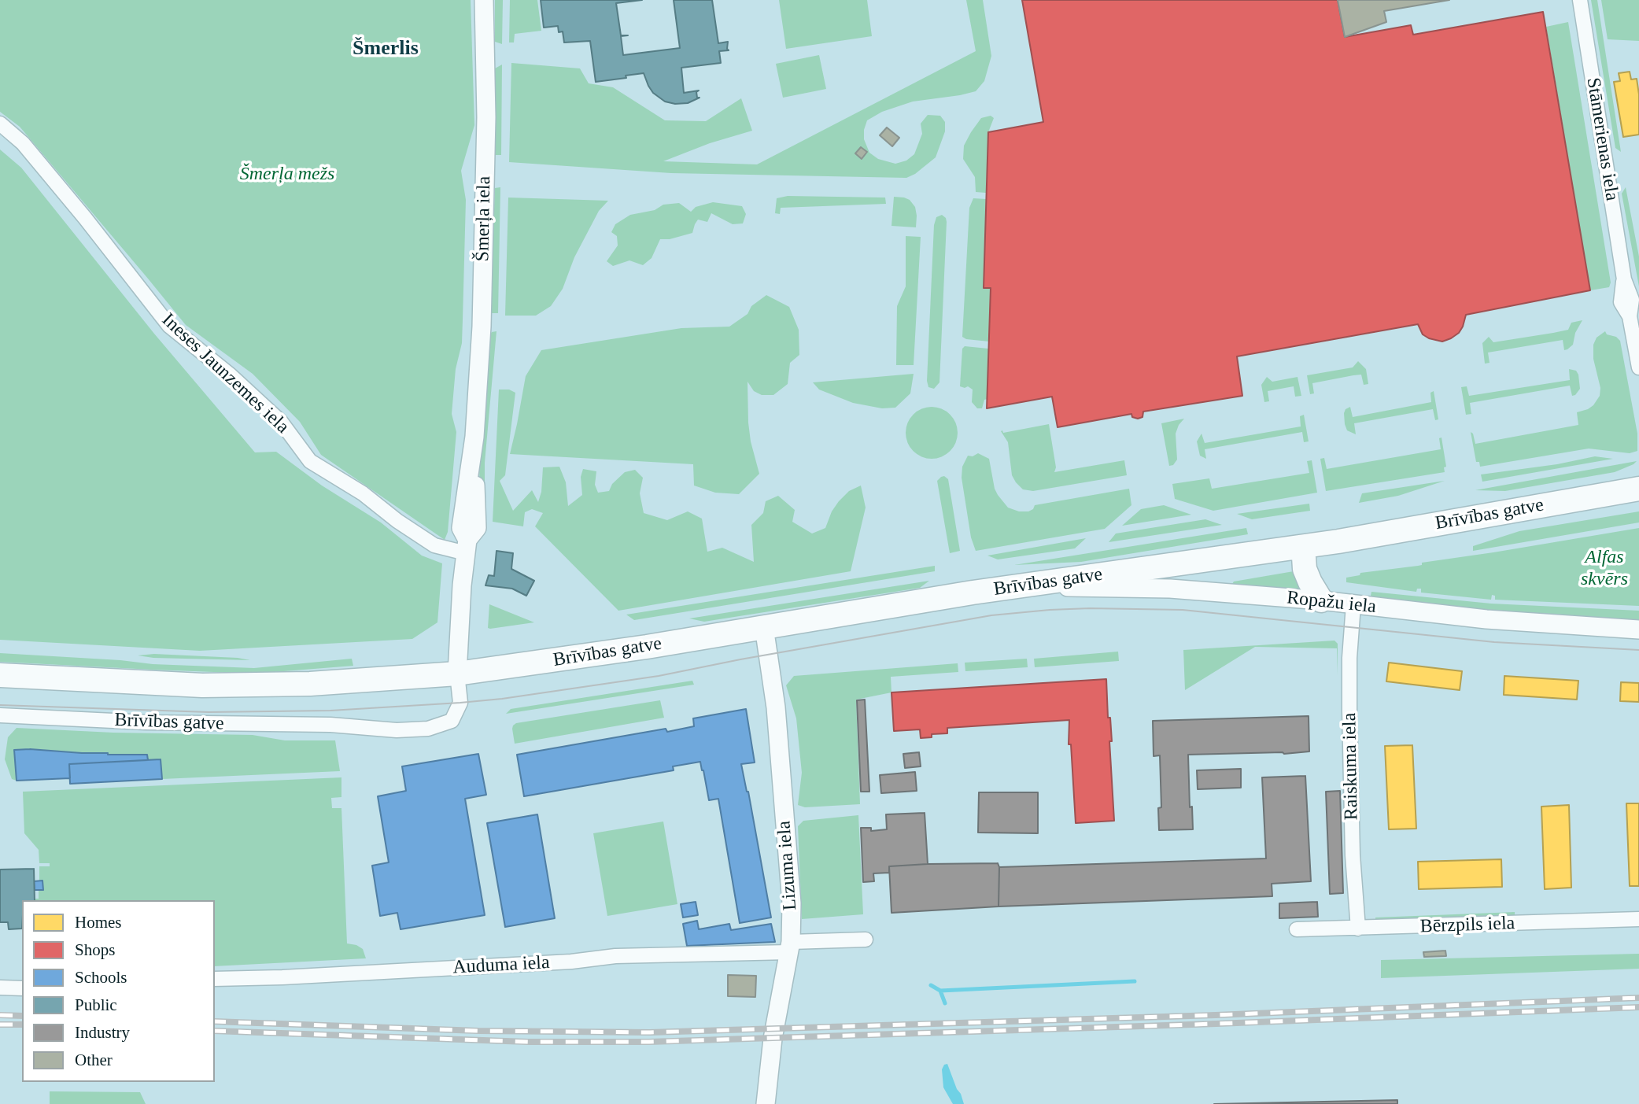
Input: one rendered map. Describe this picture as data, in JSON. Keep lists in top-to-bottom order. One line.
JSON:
{"streets":{"highway":["Brīvības gatve"],"street":["Stāmerienas iela","Šmerļa iela","Ineses Jaunzemes iela","Ropažu iela","Raiskuma iela","Lizuma iela","Bērzpils iela","Auduma iela"]},"crossings":[["Šmerļa iela","Ineses Jaunzemes iela"],["Šmerļa iela","Brīvības gatve"],["Brīvības gatve","Ropažu iela"],["Brīvības gatve","Lizuma iela"],["Ropažu iela","Raiskuma iela"],["Raiskuma iela","Bērzpils iela"],["Lizuma iela","Auduma iela"]],"districts":["Šmerlis"],"parks":["Šmerļa mežs","Alfas skvērs"],"legend":["Homes","Shops","Schools","Public","Industry","Other"]}
